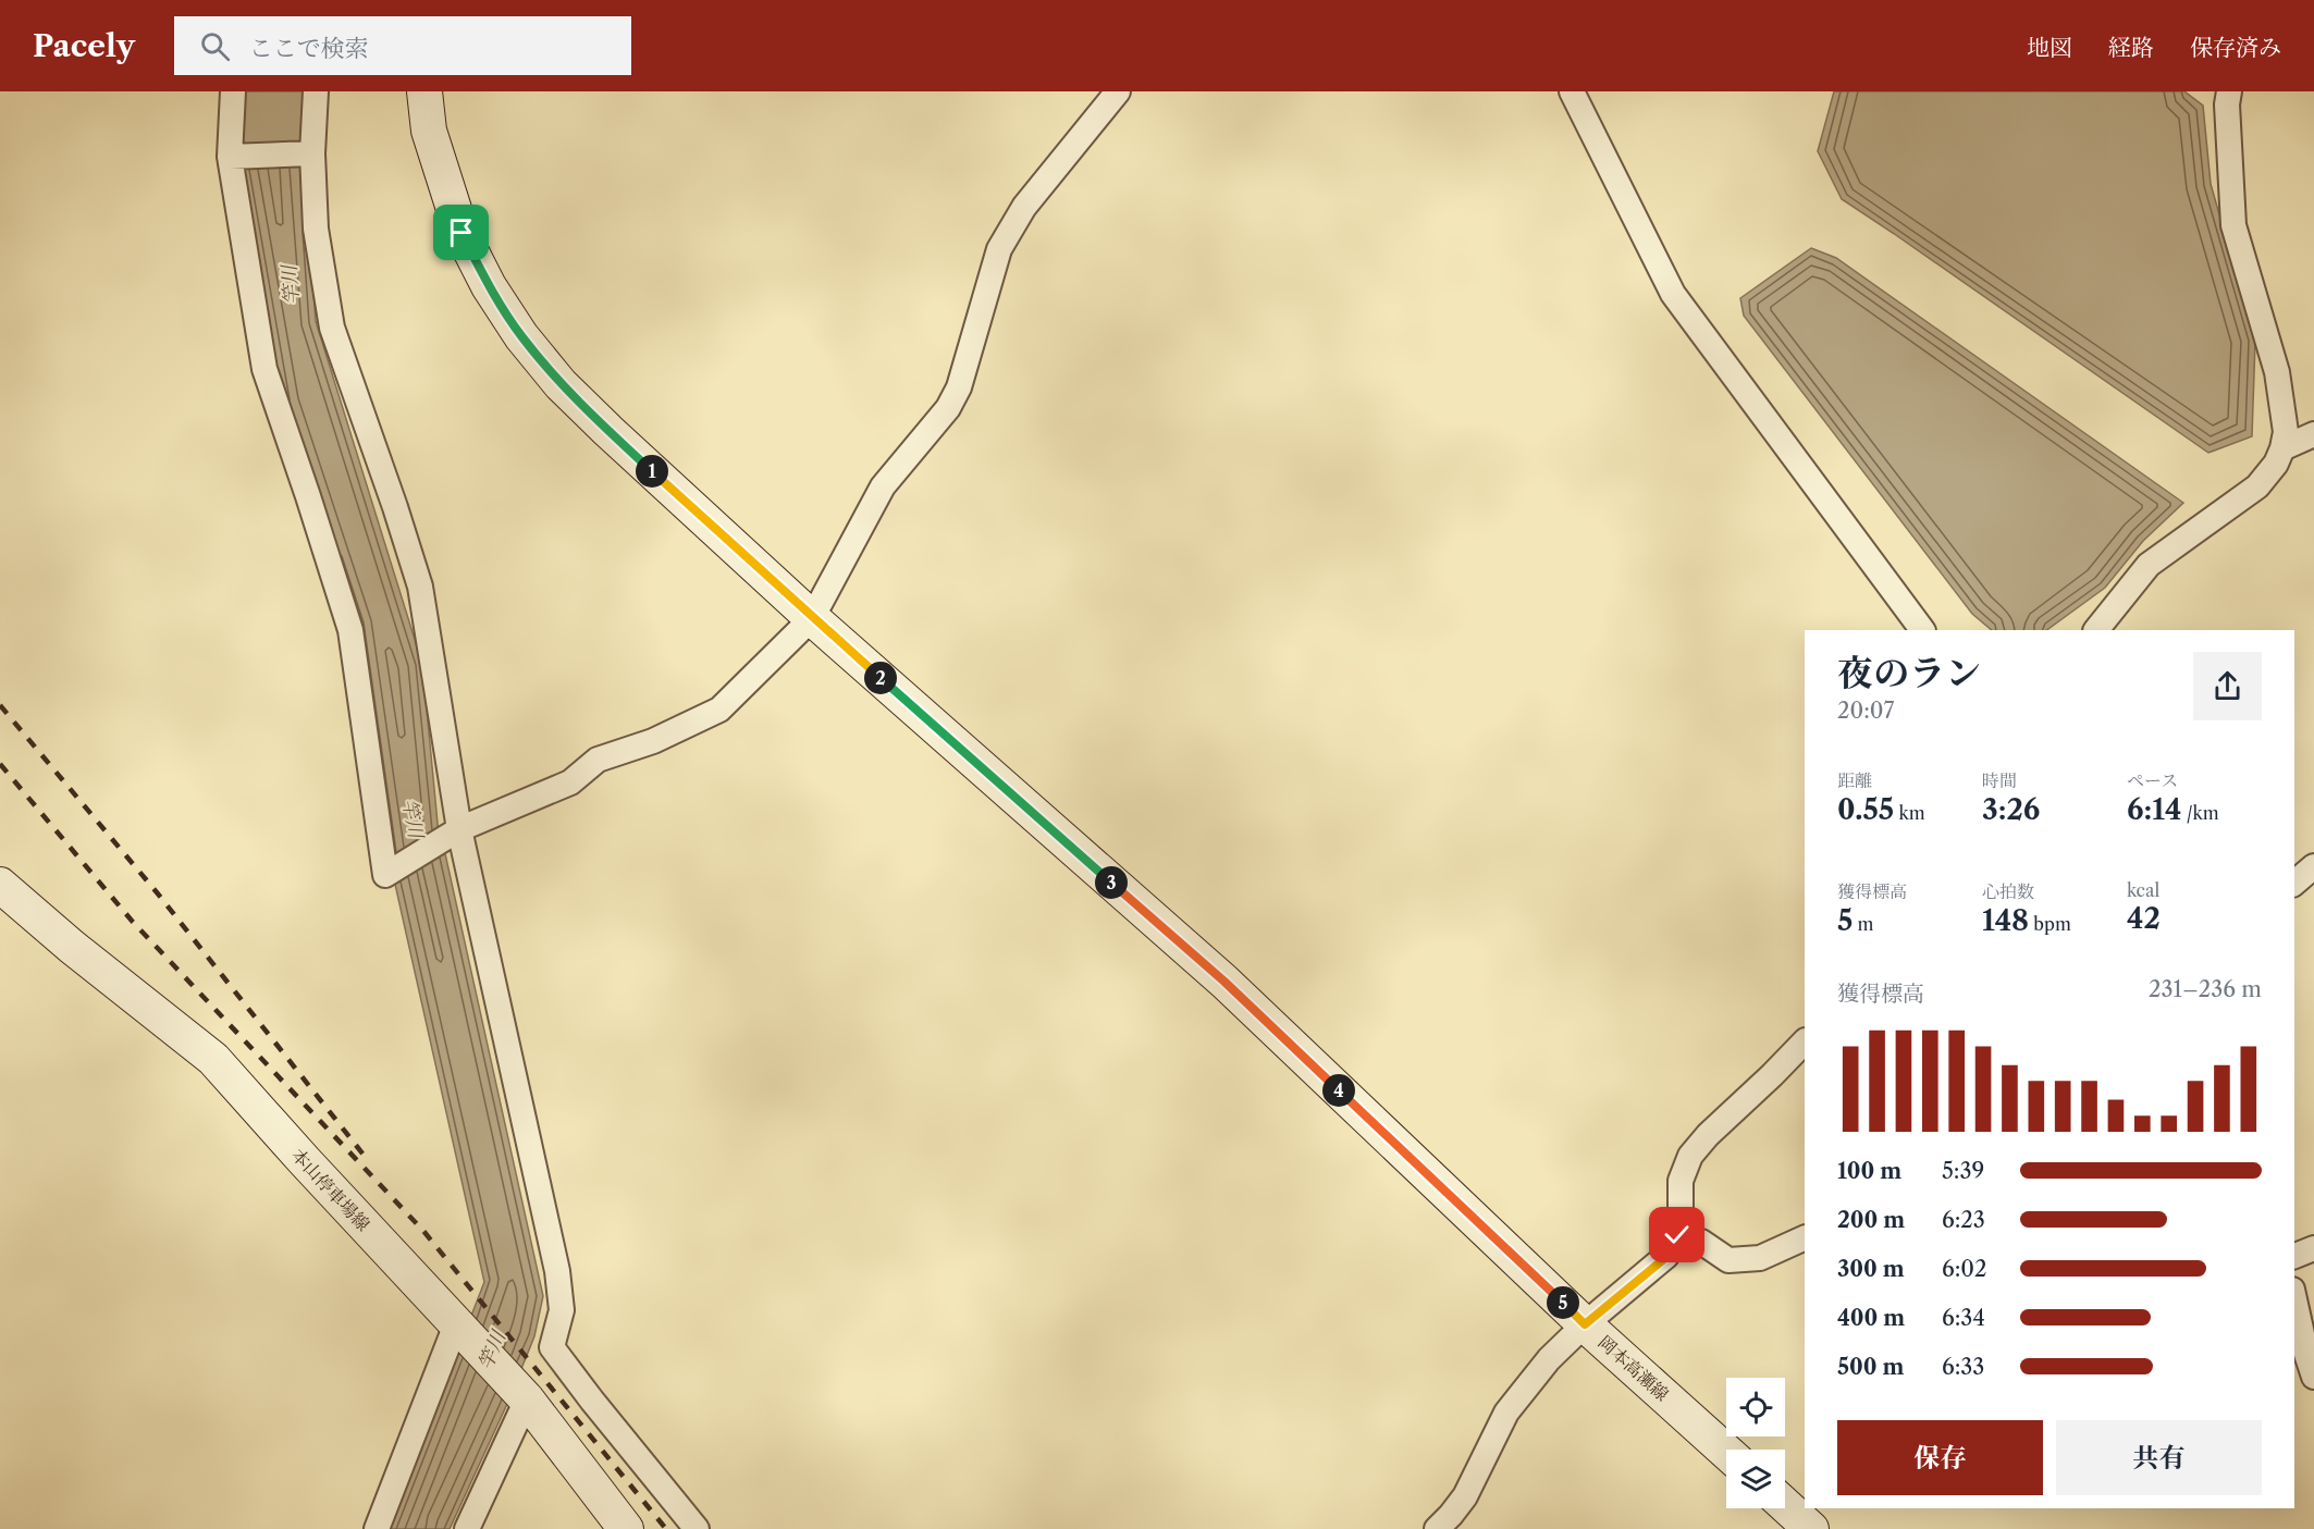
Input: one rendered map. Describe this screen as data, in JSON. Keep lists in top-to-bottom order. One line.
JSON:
{"streets":{"main road":["本山停車場線","岡本高瀬線"]},"water":["竿川"],"page":{"header":"Pacely","search":"ここで検索","nav":["地図","経路","保存済み"],"pins":["1","2","3","4","5"],"heading":["夜のラン","20:07"],"stats":[["距離","0.55 km"],["時間","3:26"],["ペース","6:14 /km"],["獲得標高","5 m"],["心拍数","148 bpm"],["kcal","42"]],"chart":["獲得標高","231–236 m"],"list":[{"name":"100 m","note":"5:39"},{"name":"200 m","note":"6:23"},{"name":"300 m","note":"6:02"},{"name":"400 m","note":"6:34"},{"name":"500 m","note":"6:33"}],"buttons":["保存","共有"]}}
